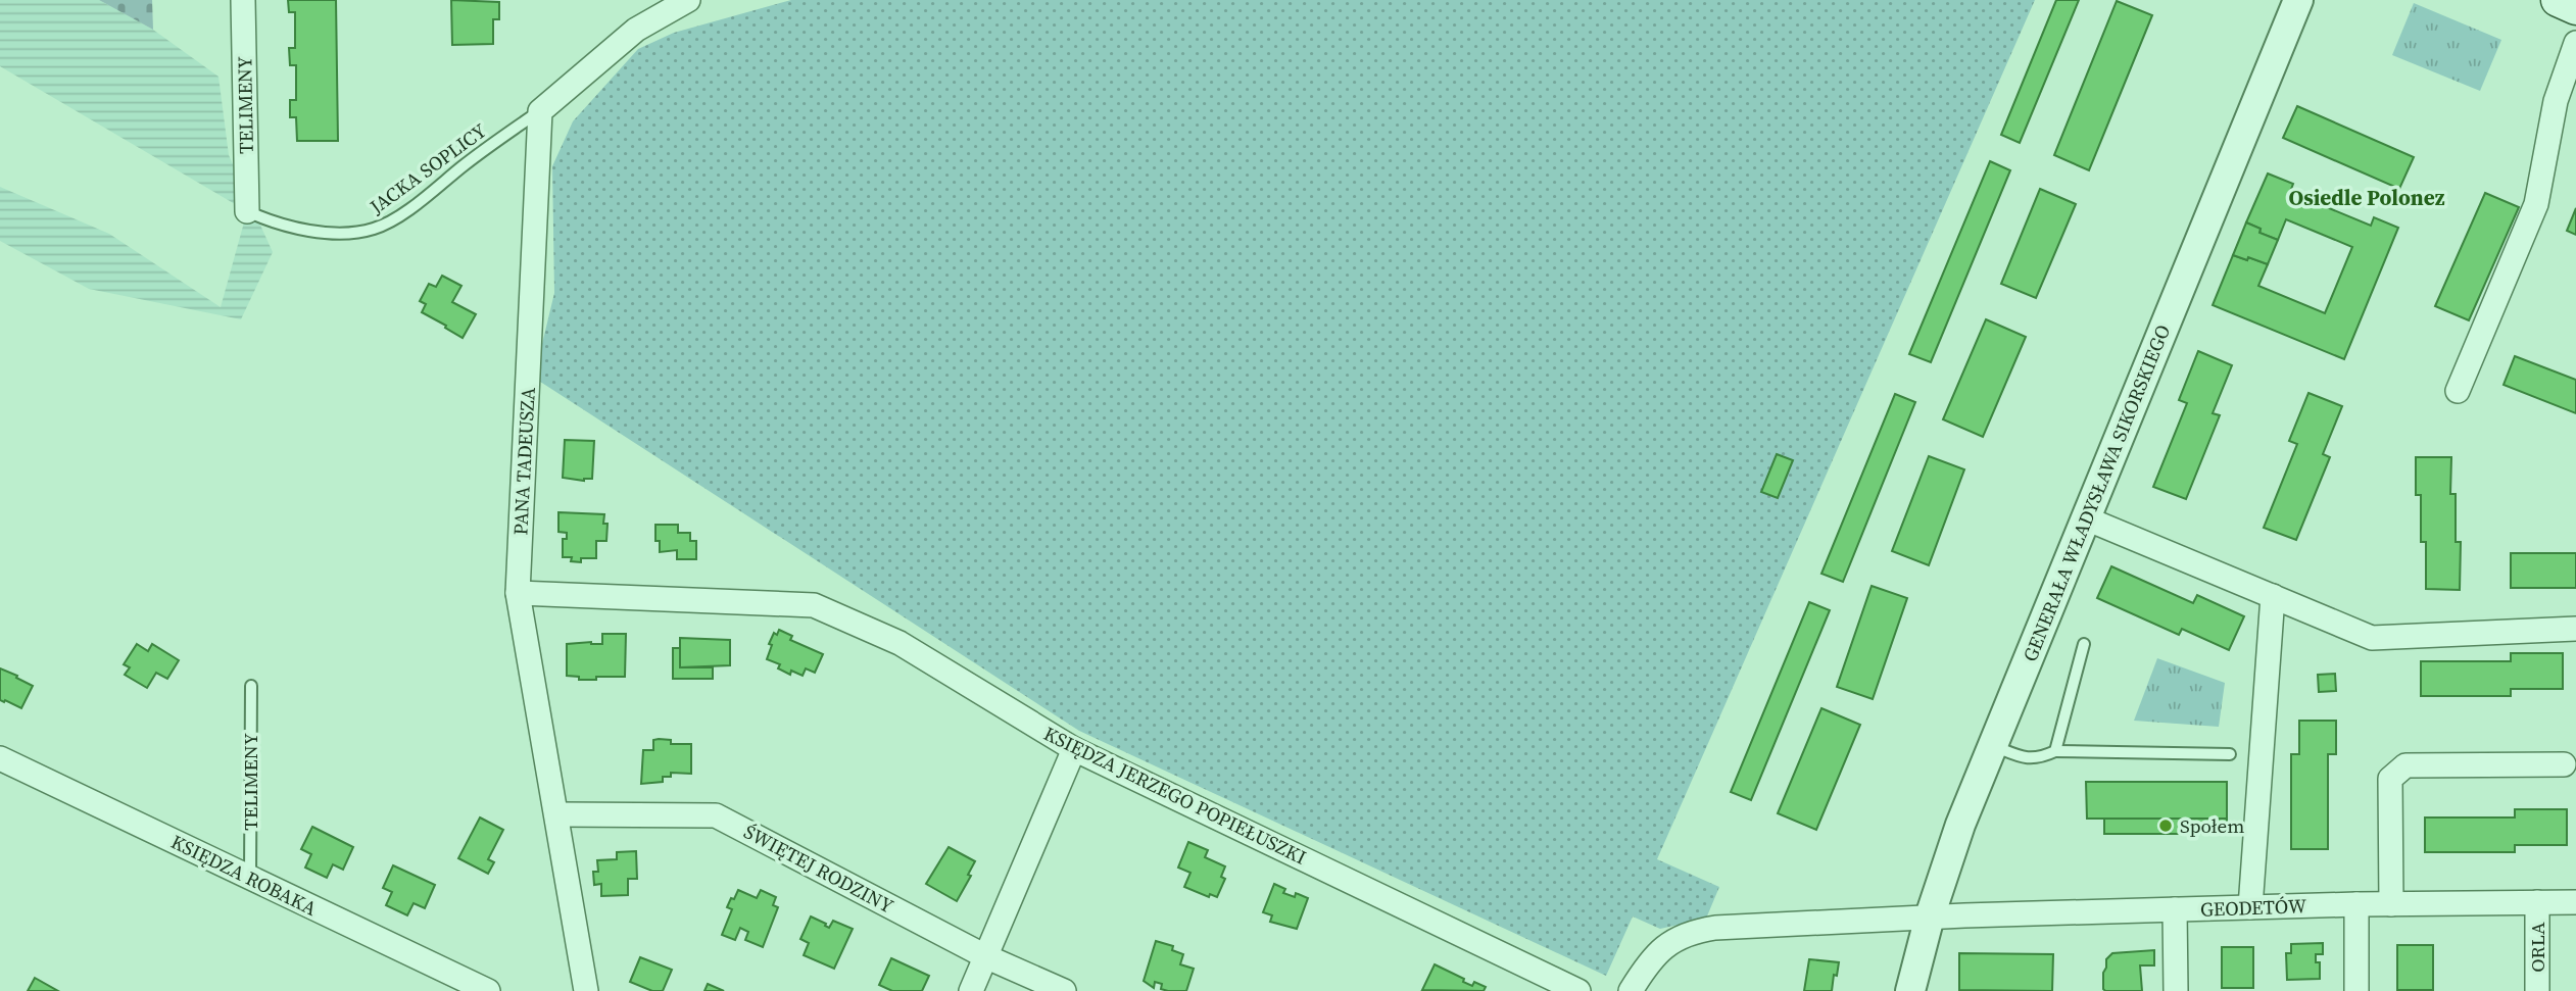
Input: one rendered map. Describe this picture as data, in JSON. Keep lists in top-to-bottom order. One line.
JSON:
{"streets":{"street":["TELIMENY","PANA TADEUSZA","GENERAŁA WŁADYSŁAWA SIKORSKIEGO","KSIĘDZA JERZEGO POPIEŁUSZKI","ŚWIĘTEJ RODZINY","KSIĘDZA ROBAKA","GEODETÓW","ORLA"],"lane":["JACKA SOPLICY"]},"crossings":[["TELIMENY","JACKA SOPLICY"],["TELIMENY","KSIĘDZA ROBAKA"],["JACKA SOPLICY","PANA TADEUSZA"],["PANA TADEUSZA","KSIĘDZA JERZEGO POPIEŁUSZKI"],["PANA TADEUSZA","ŚWIĘTEJ RODZINY"],["GENERAŁA WŁADYSŁAWA SIKORSKIEGO","GEODETÓW"],["GEODETÓW","ORLA"]],"districts":["Osiedle Polonez"],"places":["Społem"]}
